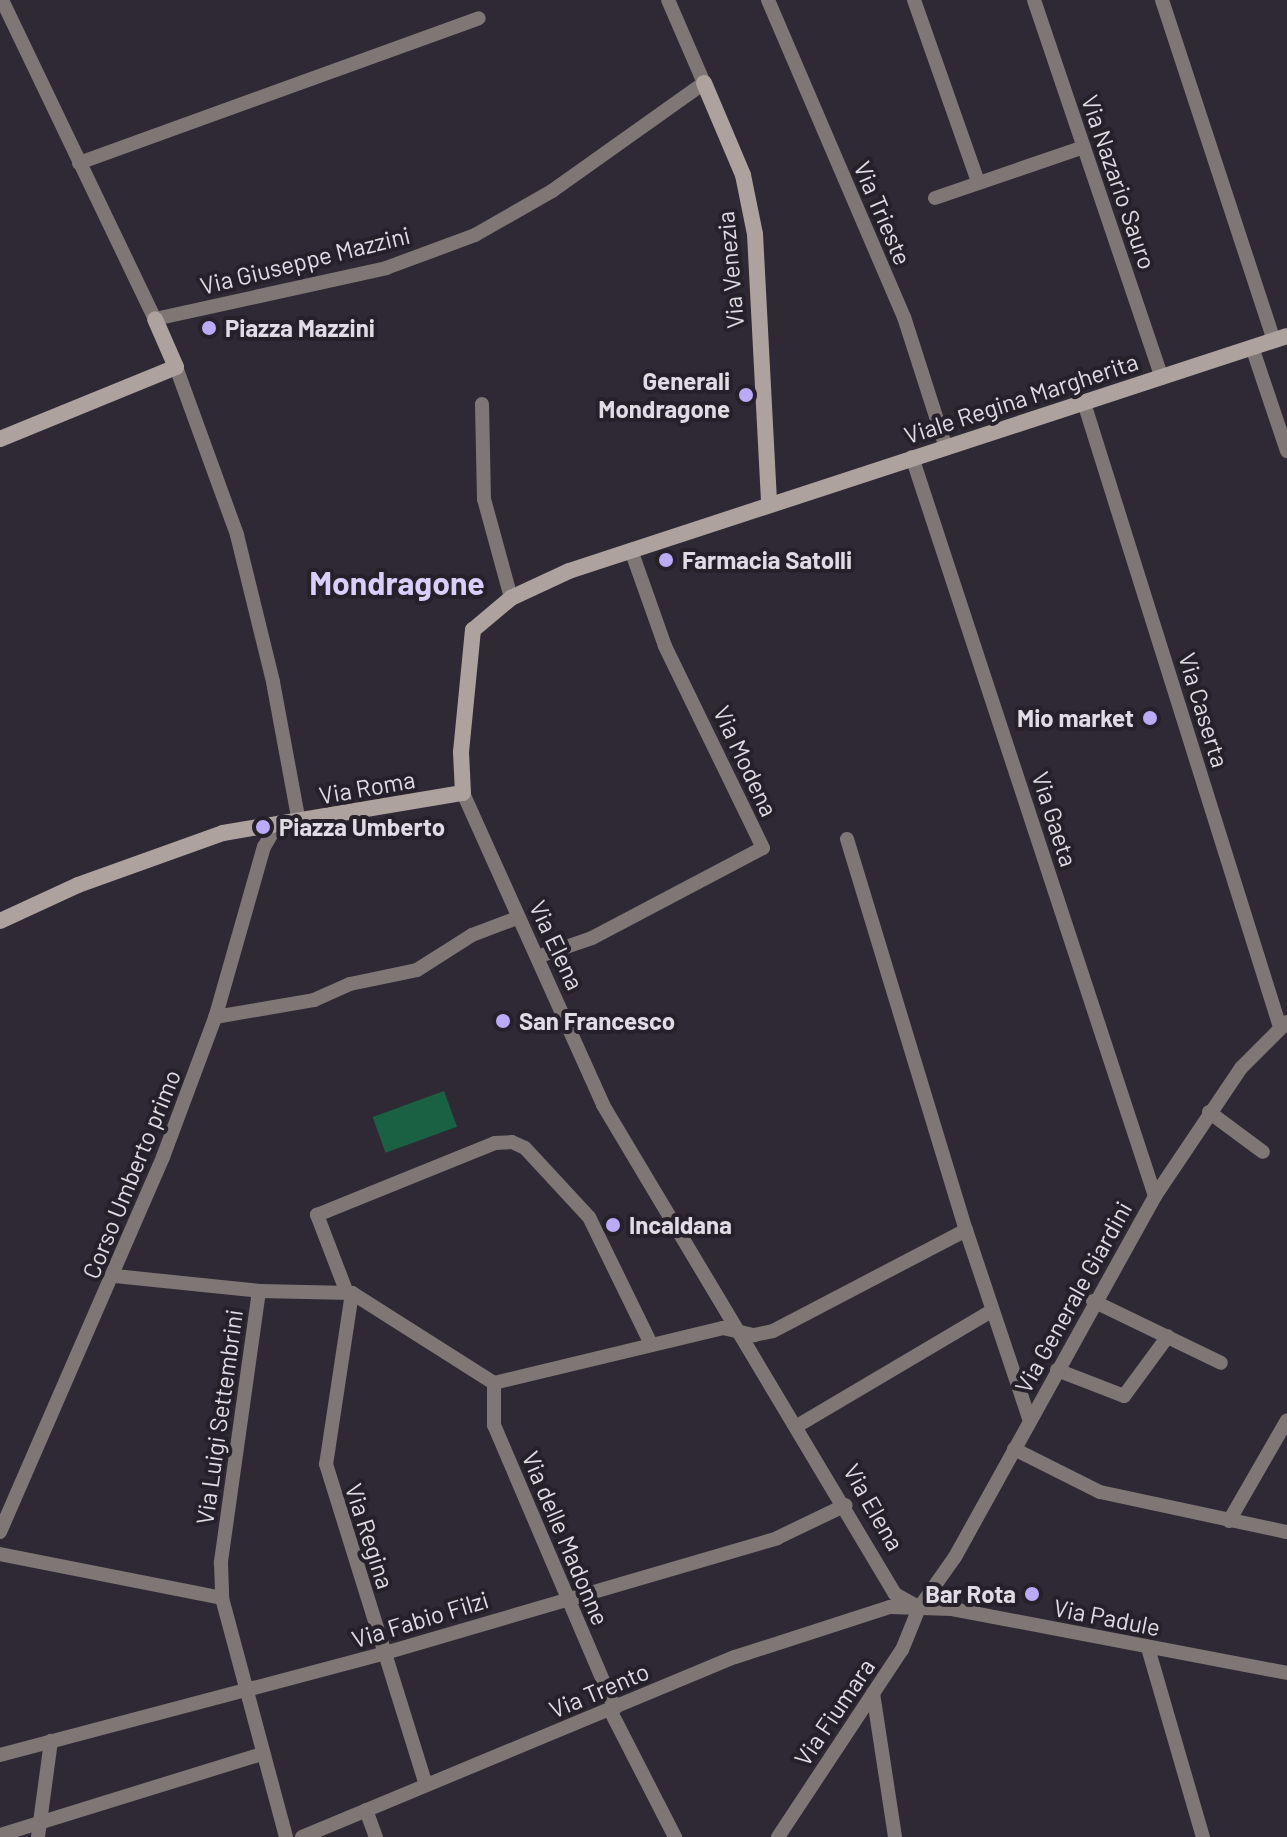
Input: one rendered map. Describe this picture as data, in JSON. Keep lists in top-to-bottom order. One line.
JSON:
{"streets":{"street":["Via Nazario Sauro","Via Trieste","Via Giuseppe Mazzini","Via Venezia","Viale Regina Margherita","Via Caserta","Via Modena","Via Roma","Via Gaeta","Via Elena","Corso Umberto primo","Via Generale Giardini","Via Luigi Settembrini","Via Regina","Via delle Madonne","Via Padule","Via Fabio Filzi","Via Trento","Via Fiumara"]},"crossings":[["Via Nazario Sauro","Viale Regina Margherita"],["Via Trieste","Viale Regina Margherita"],["Via Giuseppe Mazzini","Via Venezia"],["Via Venezia","Viale Regina Margherita"],["Via Venezia","Via Elena"],["Viale Regina Margherita","Via Caserta"],["Viale Regina Margherita","Via Gaeta"],["Viale Regina Margherita","Via Elena"],["Via Caserta","Via Generale Giardini"],["Via Modena","Via Elena"],["Via Roma","Via Elena"],["Via Roma","Corso Umberto primo"],["Via Gaeta","Via Generale Giardini"],["Via Elena","Via Generale Giardini"],["Via Elena","Via Padule"],["Via Elena","Via Fabio Filzi"],["Via Elena","Via Trento"],["Via Elena","Via Fiumara"],["Corso Umberto primo","Via Luigi Settembrini"],["Via Generale Giardini","Via Padule"],["Via Generale Giardini","Via Trento"],["Via Generale Giardini","Via Fiumara"],["Via Luigi Settembrini","Via Fabio Filzi"],["Via Regina","Via Fabio Filzi"],["Via Regina","Via Trento"],["Via delle Madonne","Via Fabio Filzi"],["Via delle Madonne","Via Trento"],["Via Padule","Via Trento"],["Via Padule","Via Fiumara"],["Via Trento","Via Fiumara"]],"districts":["Mondragone"],"places":["Piazza Mazzini","Generali Mondragone","Farmacia Satolli","Mio market","Piazza Umberto","San Francesco","Incaldana","Bar Rota"]}
